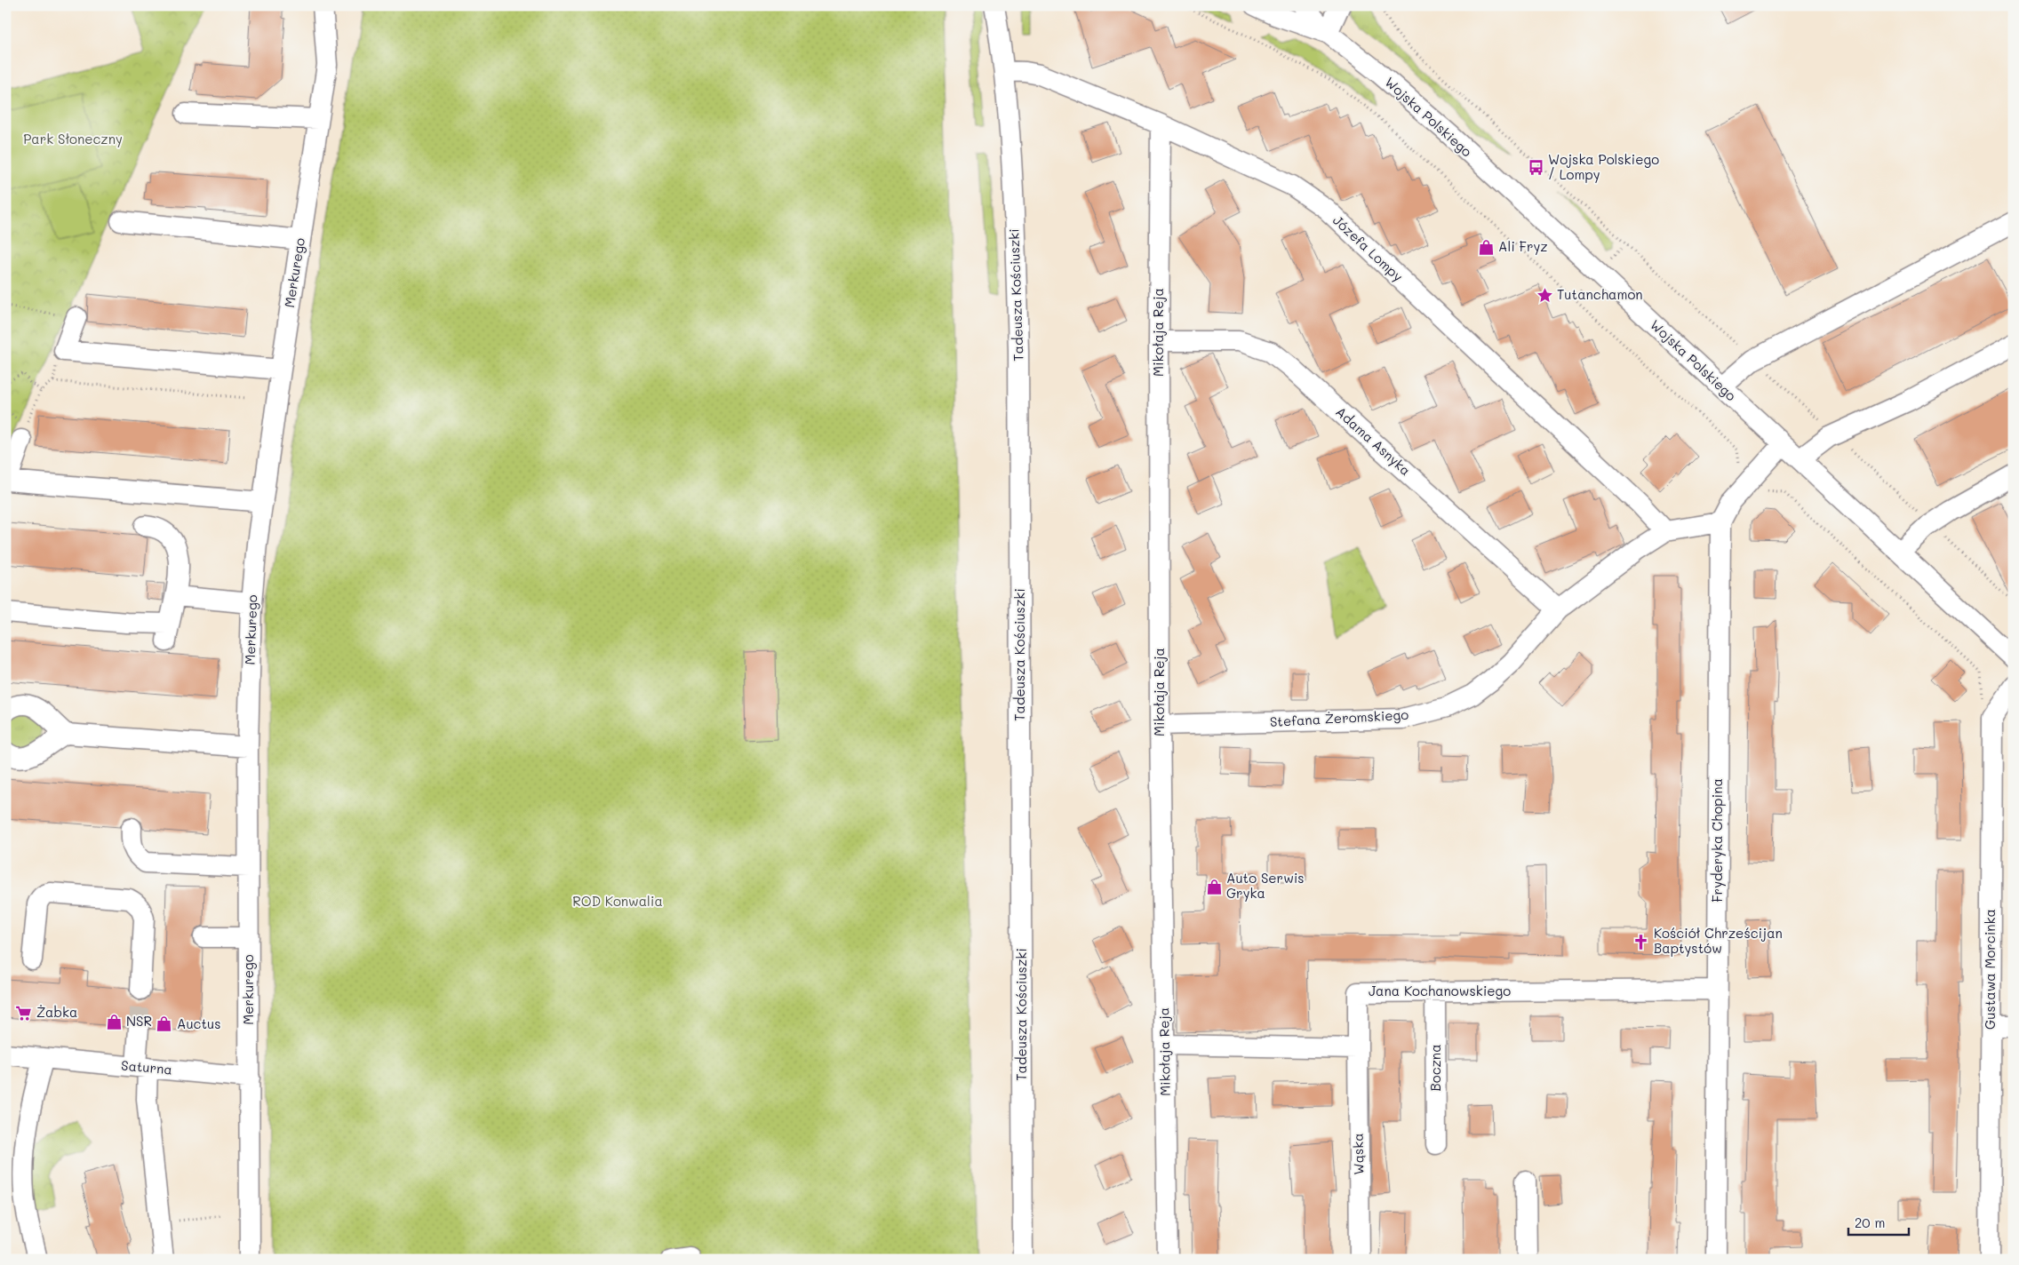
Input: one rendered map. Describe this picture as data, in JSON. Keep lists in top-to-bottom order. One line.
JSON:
{"streets":{"street":["Wojska Polskiego","Józefa Lompy","Merkurego","Tadeusza Kościuszki","Mikołaja Reja","Adama Asnyka","Stefana Żeromskiego","Fryderyka Chopina","Gustawa Morcinka","Jana Kochanowskiego","Saturna","Boczna","Wąska"]},"crossings":[["Wojska Polskiego","Fryderyka Chopina"],["Józefa Lompy","Tadeusza Kościuszki"],["Józefa Lompy","Mikołaja Reja"],["Józefa Lompy","Stefana Żeromskiego"],["Merkurego","Saturna"],["Mikołaja Reja","Adama Asnyka"],["Mikołaja Reja","Stefana Żeromskiego"],["Adama Asnyka","Stefana Żeromskiego"],["Stefana Żeromskiego","Fryderyka Chopina"],["Fryderyka Chopina","Jana Kochanowskiego"],["Jana Kochanowskiego","Boczna"],["Jana Kochanowskiego","Wąska"]],"parks":["Park Słoneczny","ROD Konwalia"],"places":{"bus stop":["Wojska Polskiego / Lompy"],"shop":["Ali Fryz","Auto Serwis Gryka","NSR","Auctus"],"place":["Tutanchamon"],"church":["Kościół Chrześcijan Baptystów"],"supermarket":["Żabka"]},"scale_bar":"20 m"}
